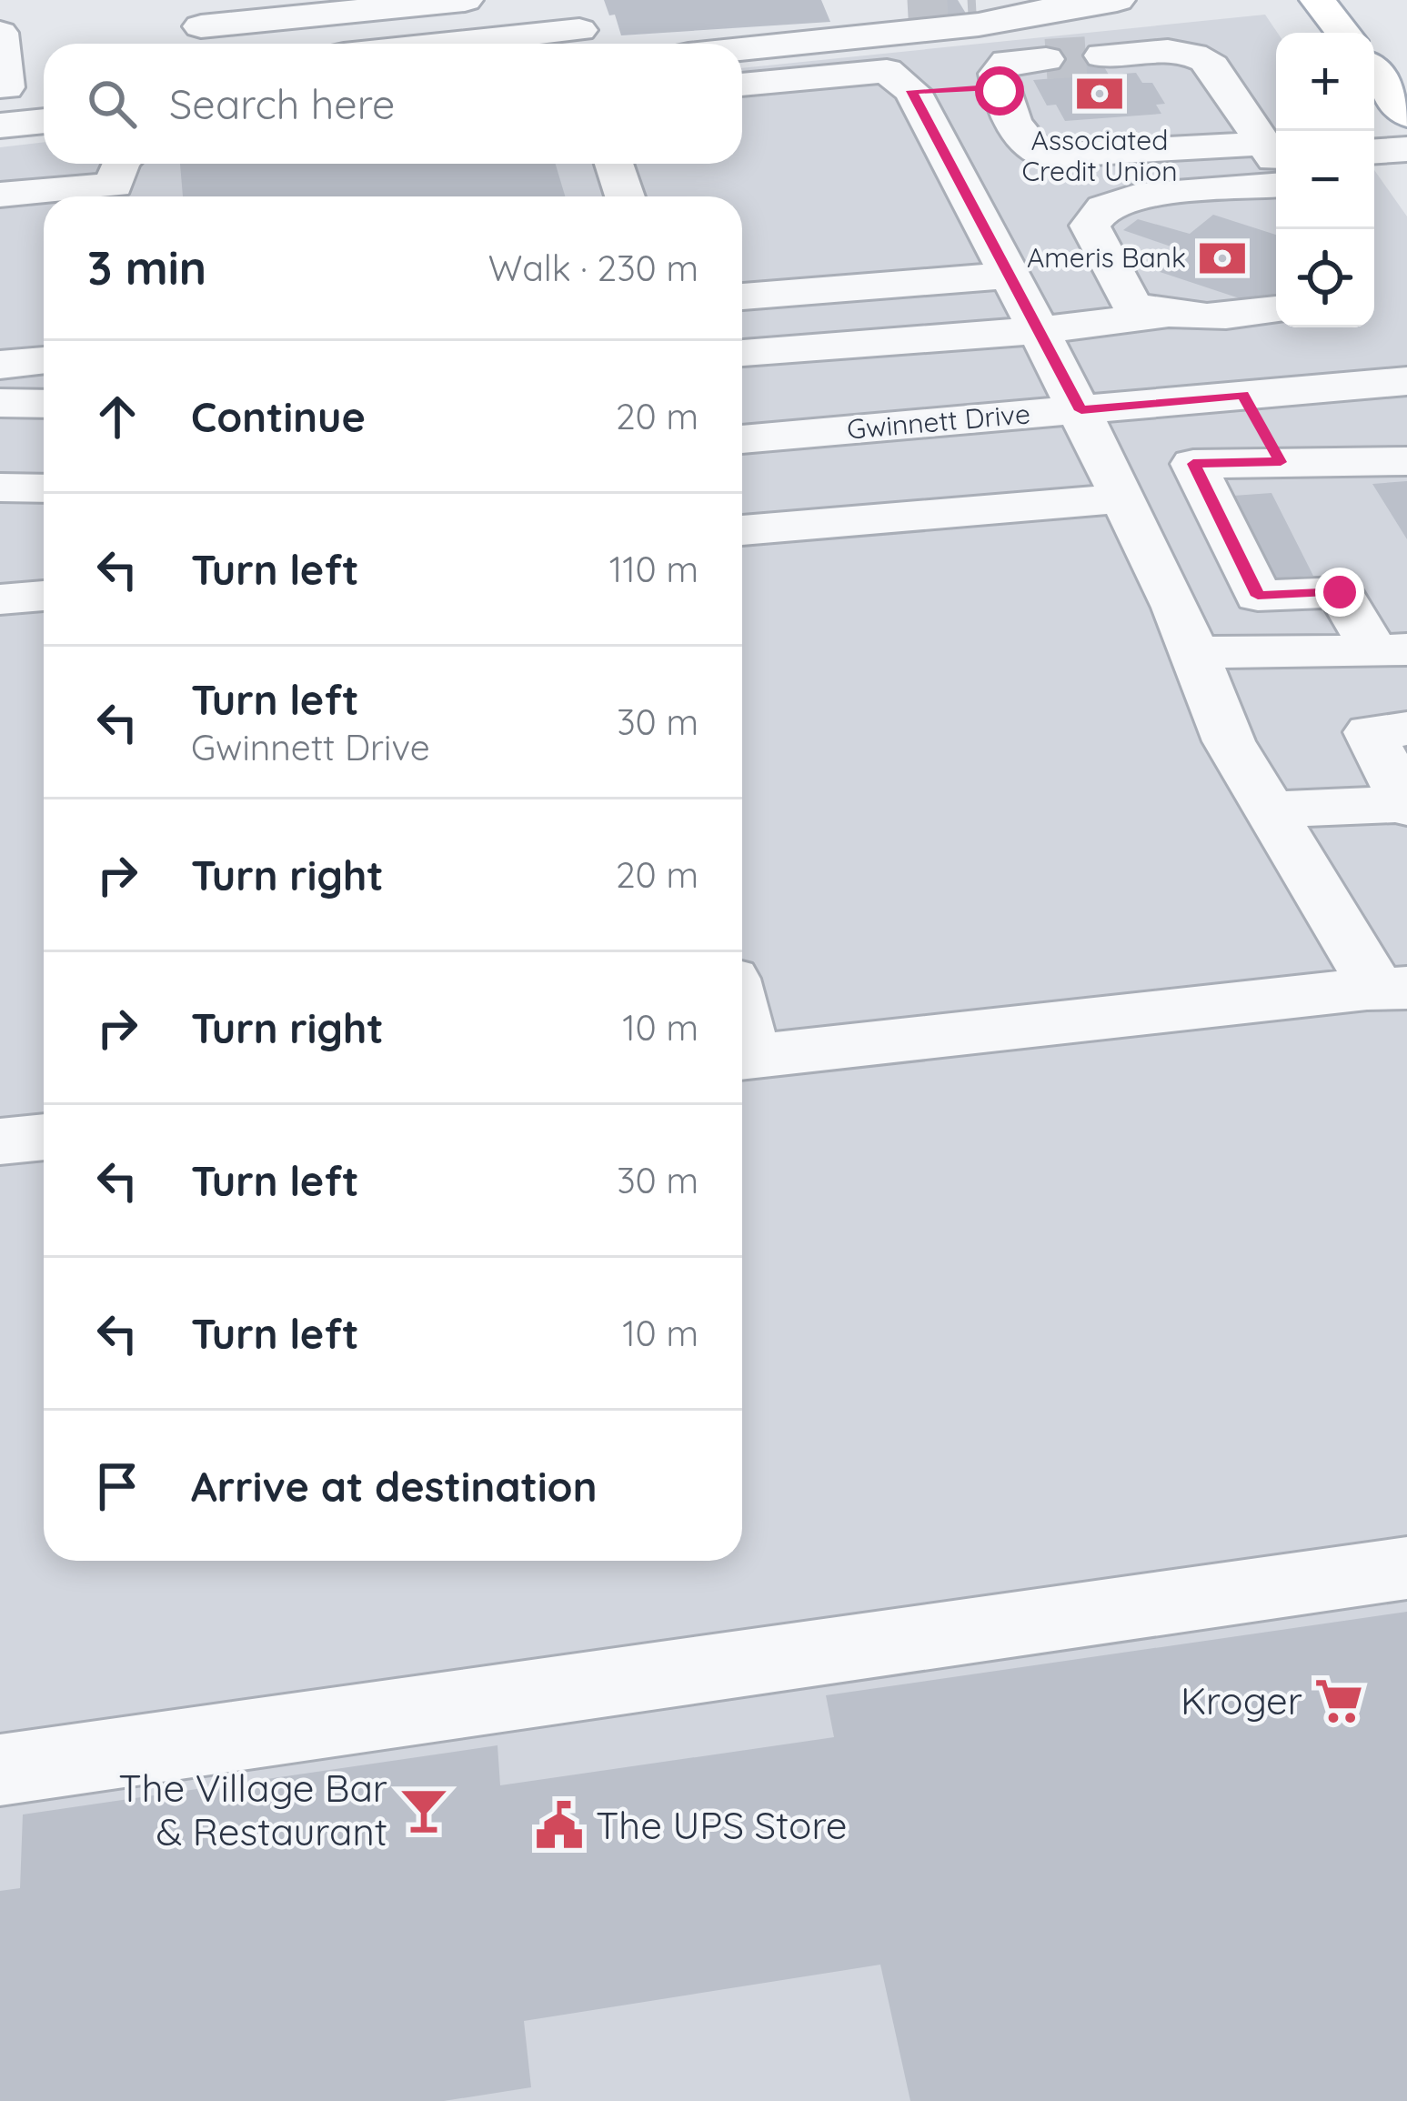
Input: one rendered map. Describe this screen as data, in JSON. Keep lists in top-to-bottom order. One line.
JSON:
{"streets":{"street":["Gwinnett Drive"]},"places":{"bank":["Associated Credit Union","Ameris Bank"],"supermarket":["Kroger"],"bar":["The Village Bar & Restaurant"],"public building":["The UPS Store"]},"page":{"map_buttons":["+","−"],"search":"Search here","heading":["3 min","Walk · 230 m"],"list":[["Continue","20 m"],["Turn left","110 m"],["Turn left","Gwinnett Drive","30 m"],["Turn right","20 m"],["Turn right","10 m"],["Turn left","30 m"],["Turn left","10 m"],"Arrive at destination"]}}
